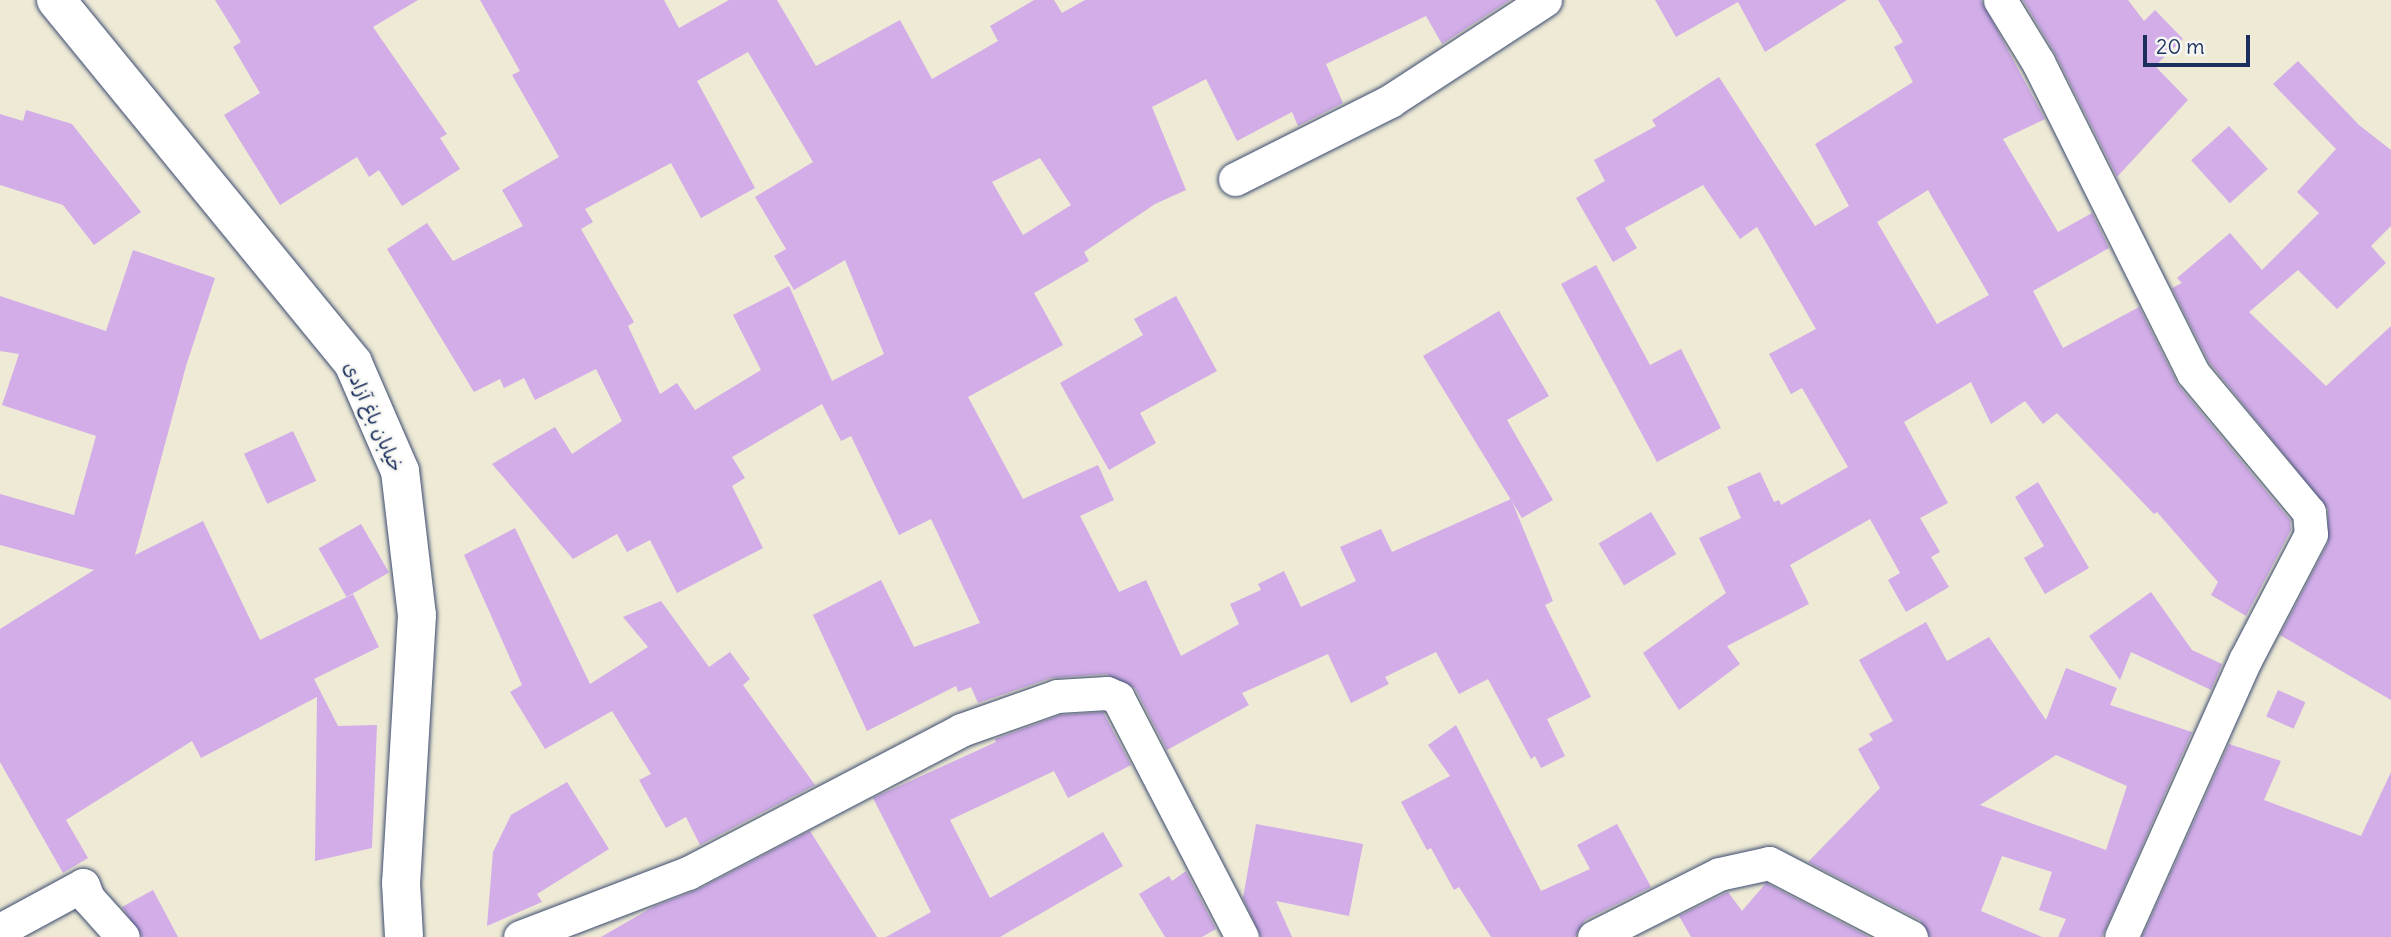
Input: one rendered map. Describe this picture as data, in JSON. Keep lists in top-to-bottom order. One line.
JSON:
{"streets":{"street":["خیابان باغ آزادی"]},"scale_bar":"20 m"}
